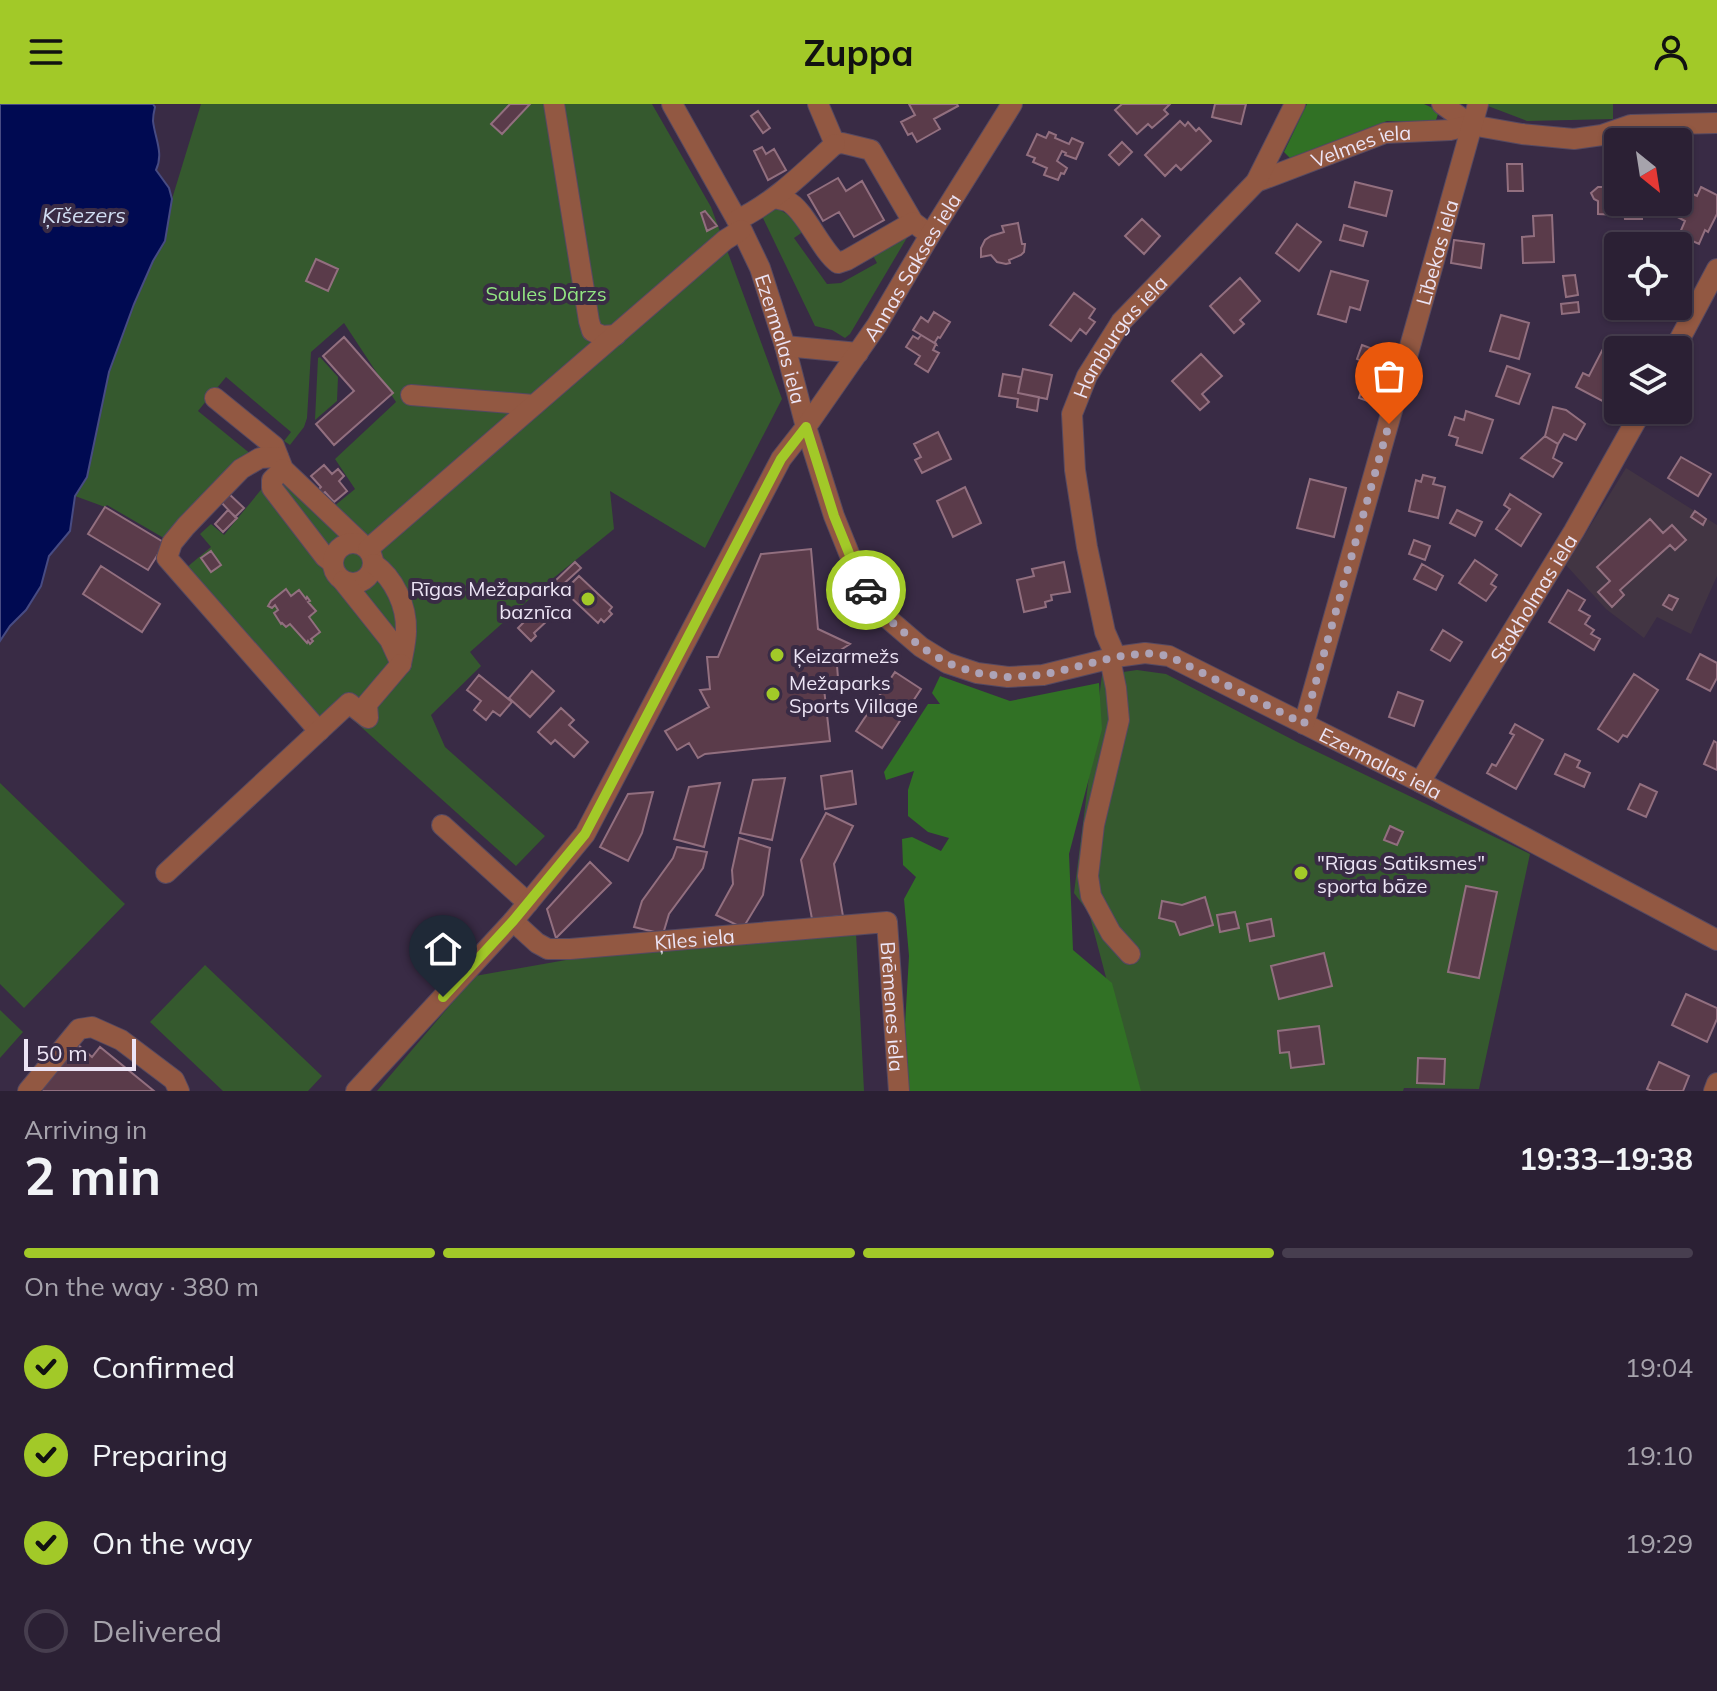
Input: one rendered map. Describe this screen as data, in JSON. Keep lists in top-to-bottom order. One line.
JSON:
{"streets":{"street":["Velmes iela","Lībekas iela","Annas Sakses iela","Hamburgas iela","Ezermalas iela","Stokholmas iela","Ķīles iela","Brēmenes iela"]},"crossings":[["Velmes iela","Lībekas iela"],["Velmes iela","Hamburgas iela"],["Lībekas iela","Ezermalas iela"],["Annas Sakses iela","Ezermalas iela"],["Annas Sakses iela","Ķīles iela"],["Hamburgas iela","Ezermalas iela"],["Ezermalas iela","Stokholmas iela"],["Ķīles iela","Brēmenes iela"]],"water":["Ķīšezers"],"parks":["Saules Dārzs"],"places":["Rīgas Mežaparka baznīca","Ķeizarmežs","Mežaparks Sports Village","\"Rīgas Satiksmes\" sporta bāze"],"scale_bar":"50 m","north":"bottom right","page":{"header":"Zuppa","scale":"50 m","heading":["2 min","Arriving in","19:33–19:38"],"bar":"On the way · 380 m","list":[["Confirmed","19:04"],["Preparing","19:10"],["On the way","19:29"],"Delivered"]}}
